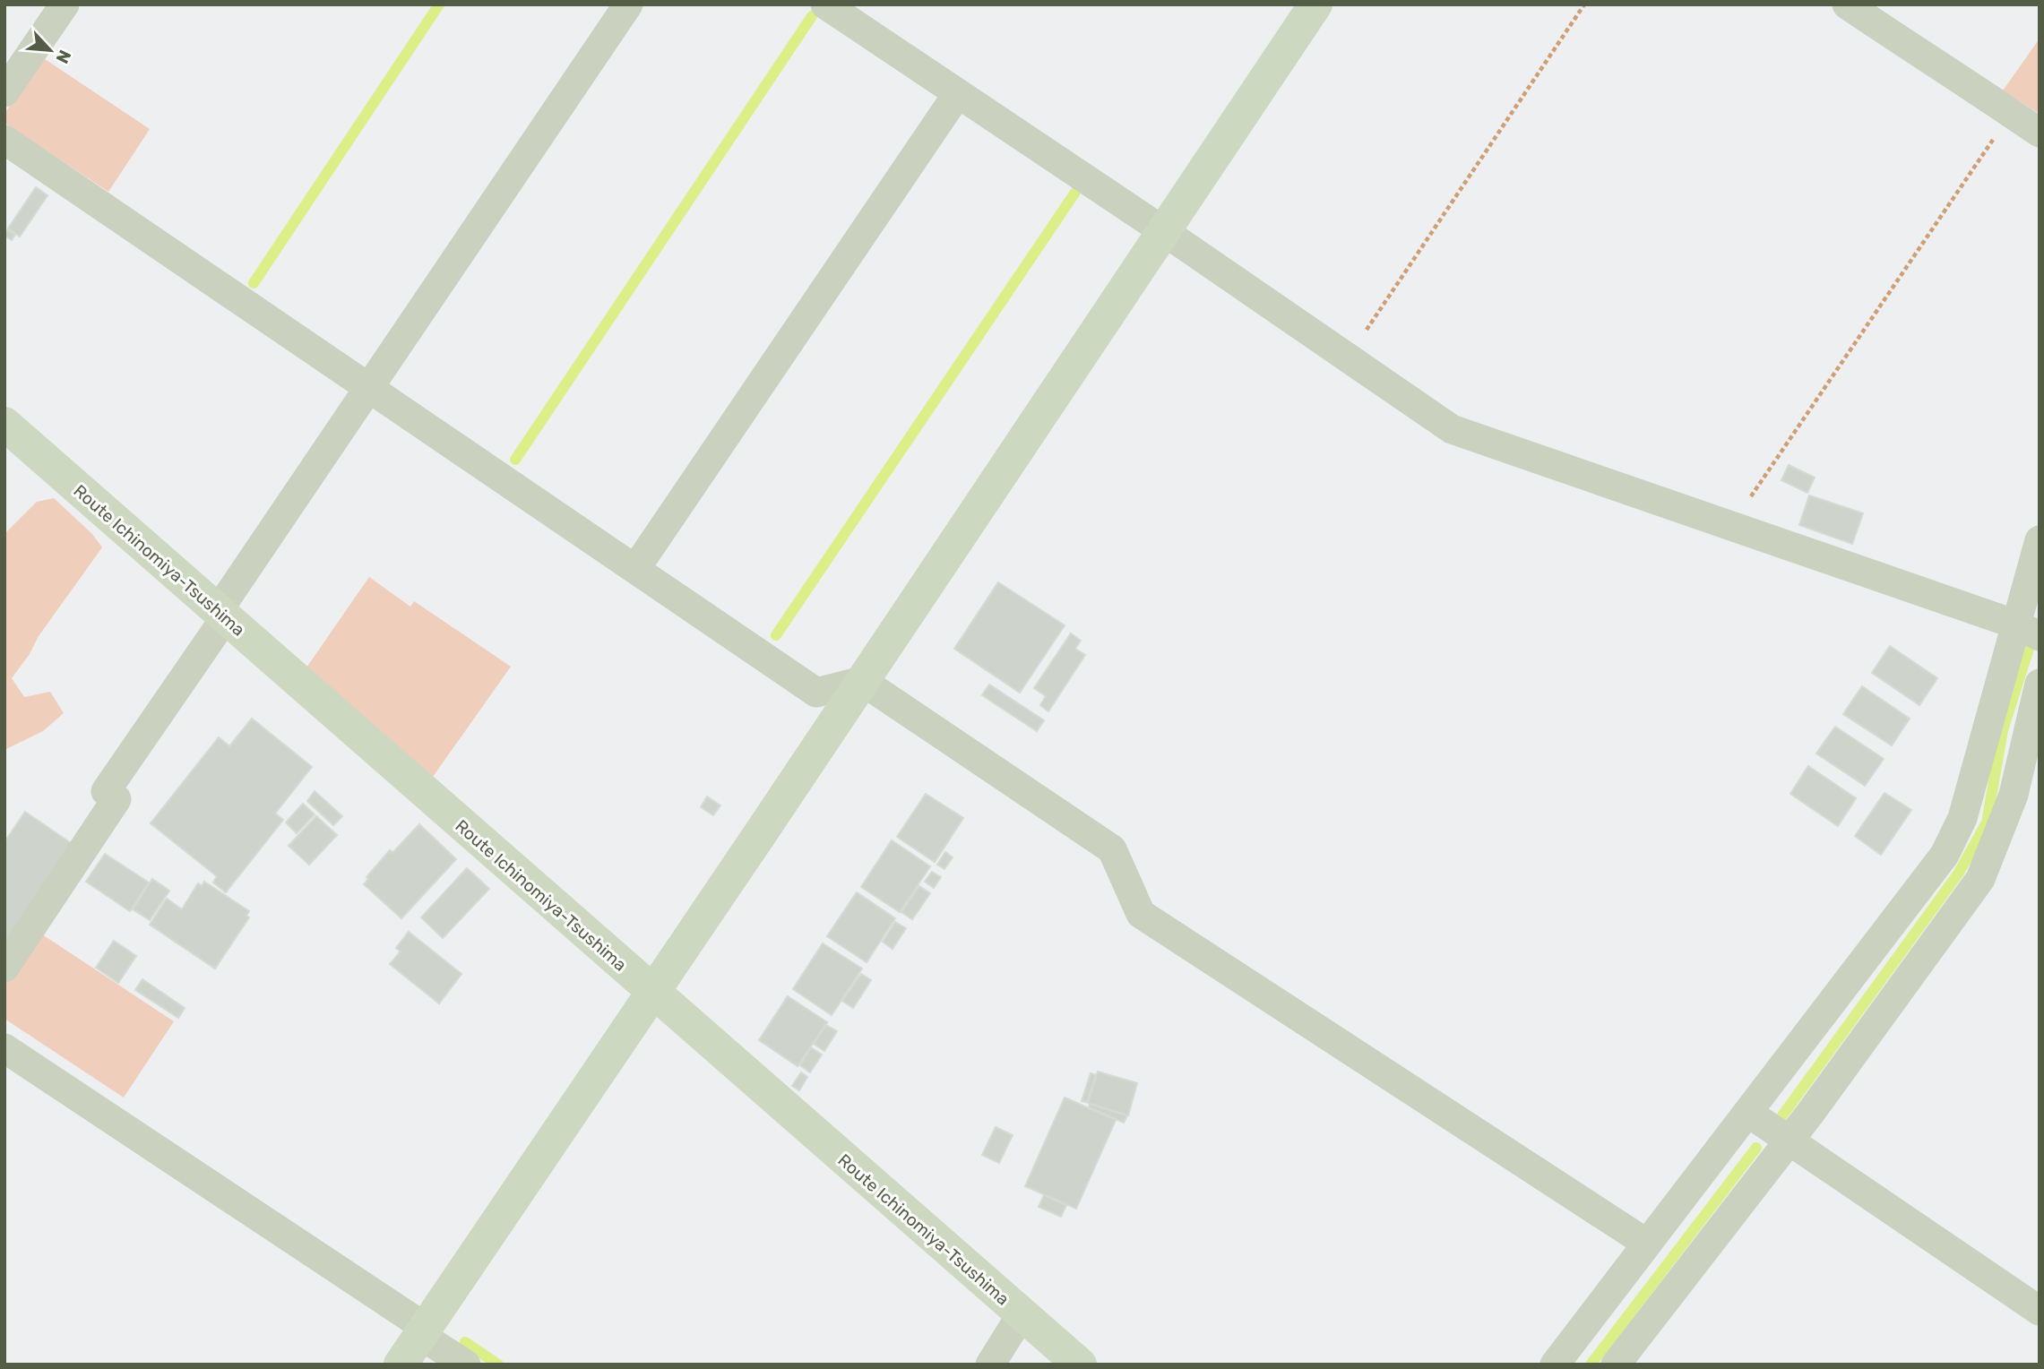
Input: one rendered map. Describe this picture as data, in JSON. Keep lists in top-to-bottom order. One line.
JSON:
{"streets":{"street":["Route Ichinomiya-Tsushima"]},"north":"bottom right"}
